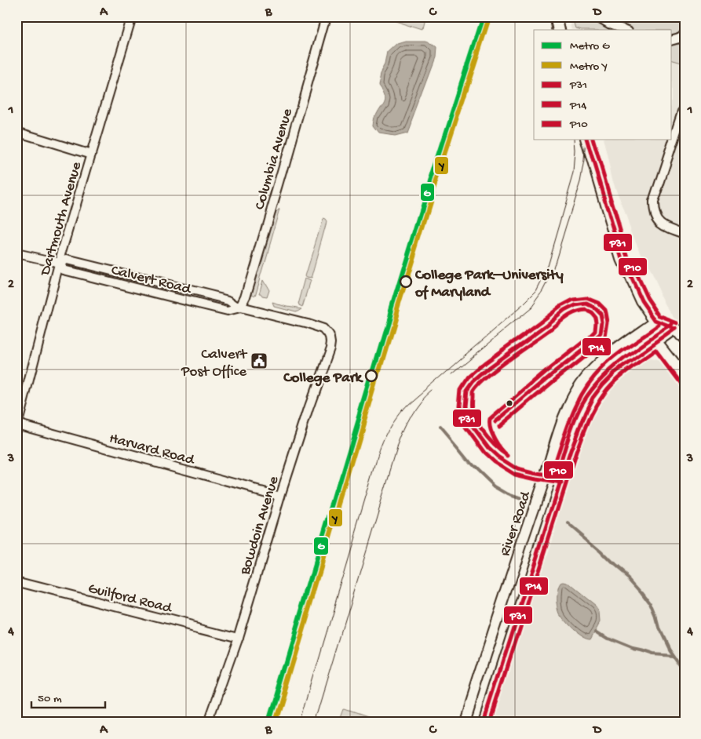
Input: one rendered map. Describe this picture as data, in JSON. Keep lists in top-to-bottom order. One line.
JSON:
{"streets":{"street":["Columbia Avenue","Dartmouth Avenue","Calvert Road","Harvard Road","River Road","Bowdoin Avenue","Guilford Road"]},"crossings":[["Columbia Avenue","Calvert Road"],["Dartmouth Avenue","Calvert Road"],["Dartmouth Avenue","Harvard Road"],["Calvert Road","Bowdoin Avenue"],["Harvard Road","Bowdoin Avenue"],["Bowdoin Avenue","Guilford Road"]],"places":{"other":["College Park–University of Maryland","College Park"],"public building":["Calvert Post Office"]},"lines":["metro line G","metro line Y","transit line P31","transit line P10","transit line P14"],"legend":["Metro G","Metro Y","P31","P14","P10"],"scale_bar":"50 m","grid":{"columns":["A","B","C","D"],"rows":["1","2","3","4"]}}
